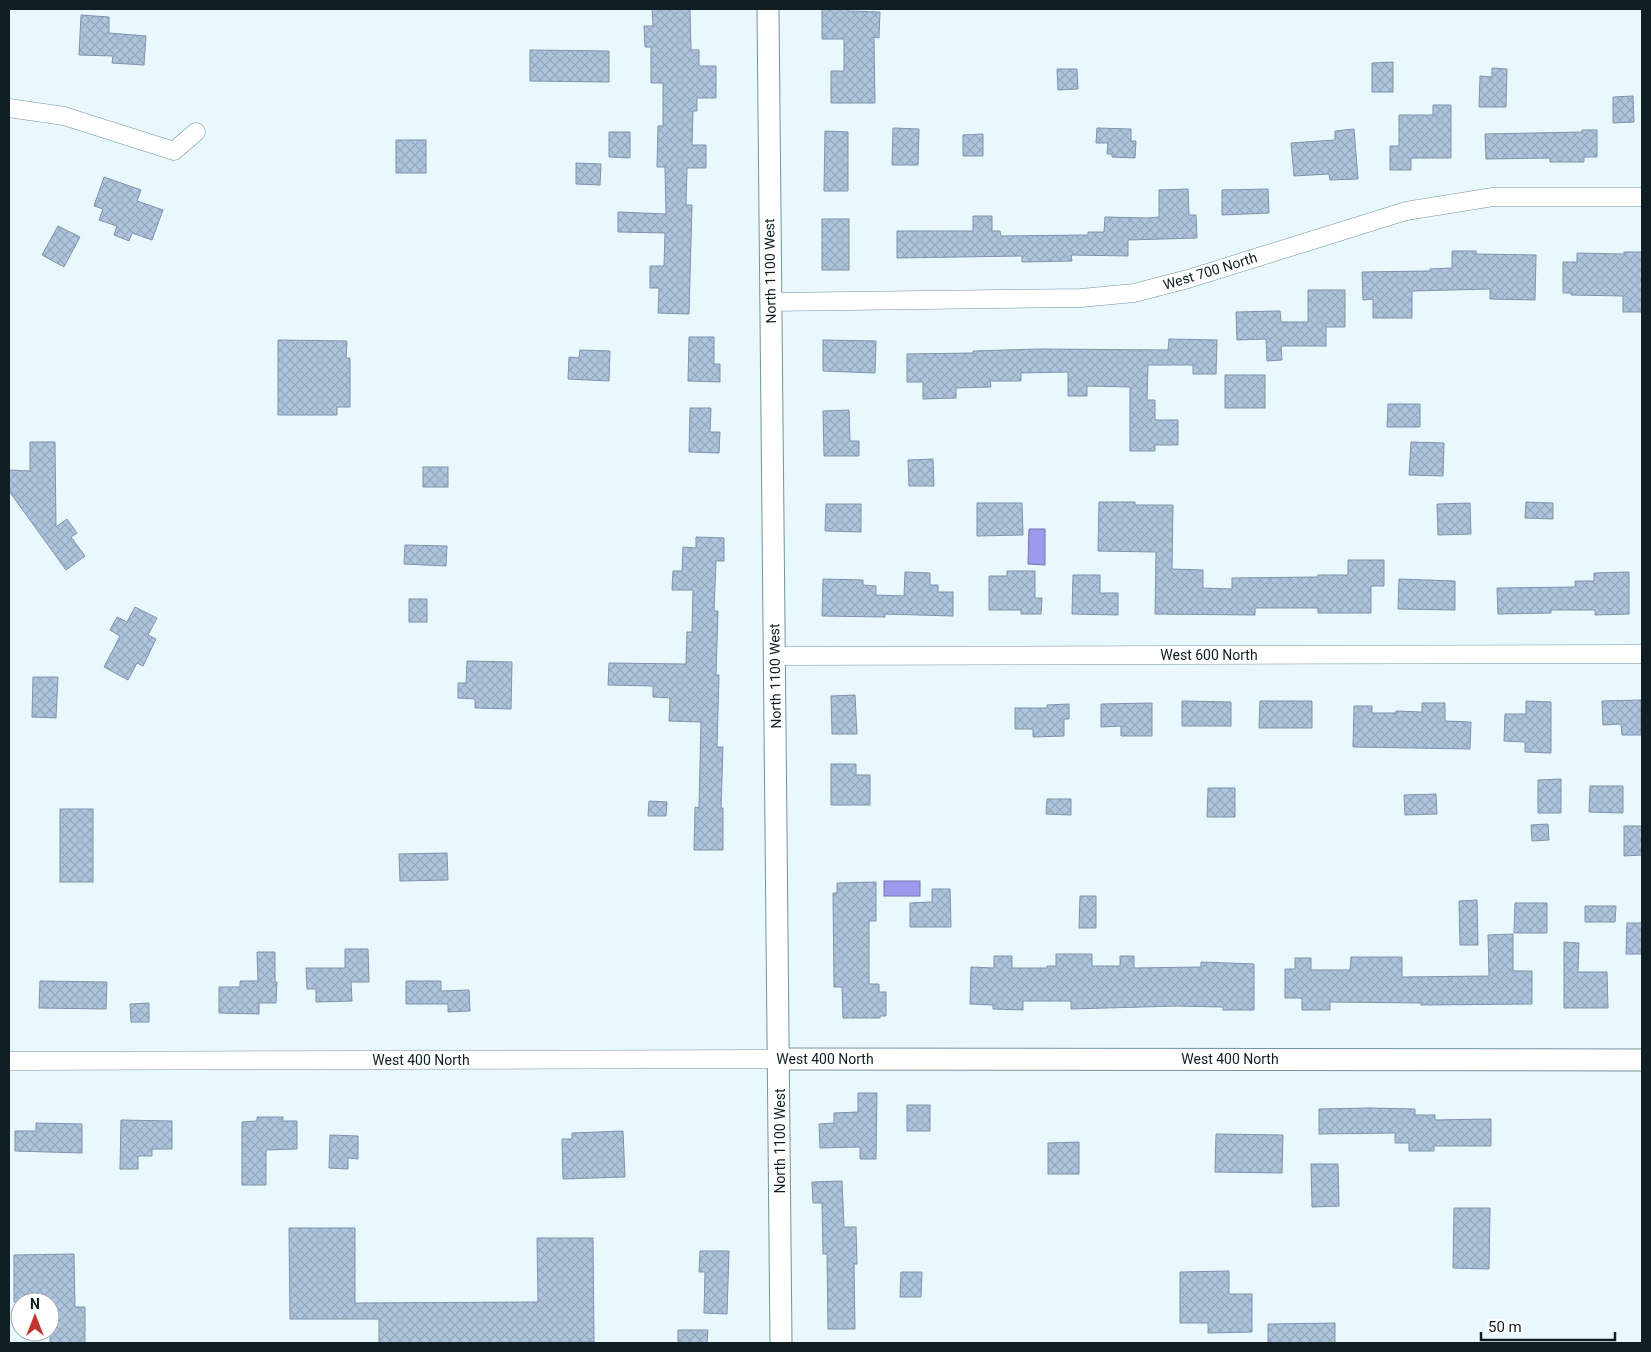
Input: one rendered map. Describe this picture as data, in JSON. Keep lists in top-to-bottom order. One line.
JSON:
{"streets":{"street":["North 1100 West","West 700 North","West 600 North","West 400 North"]},"crossings":[["North 1100 West","West 700 North"],["North 1100 West","West 600 North"],["North 1100 West","West 400 North"]],"scale_bar":"50 m","north":"top"}
